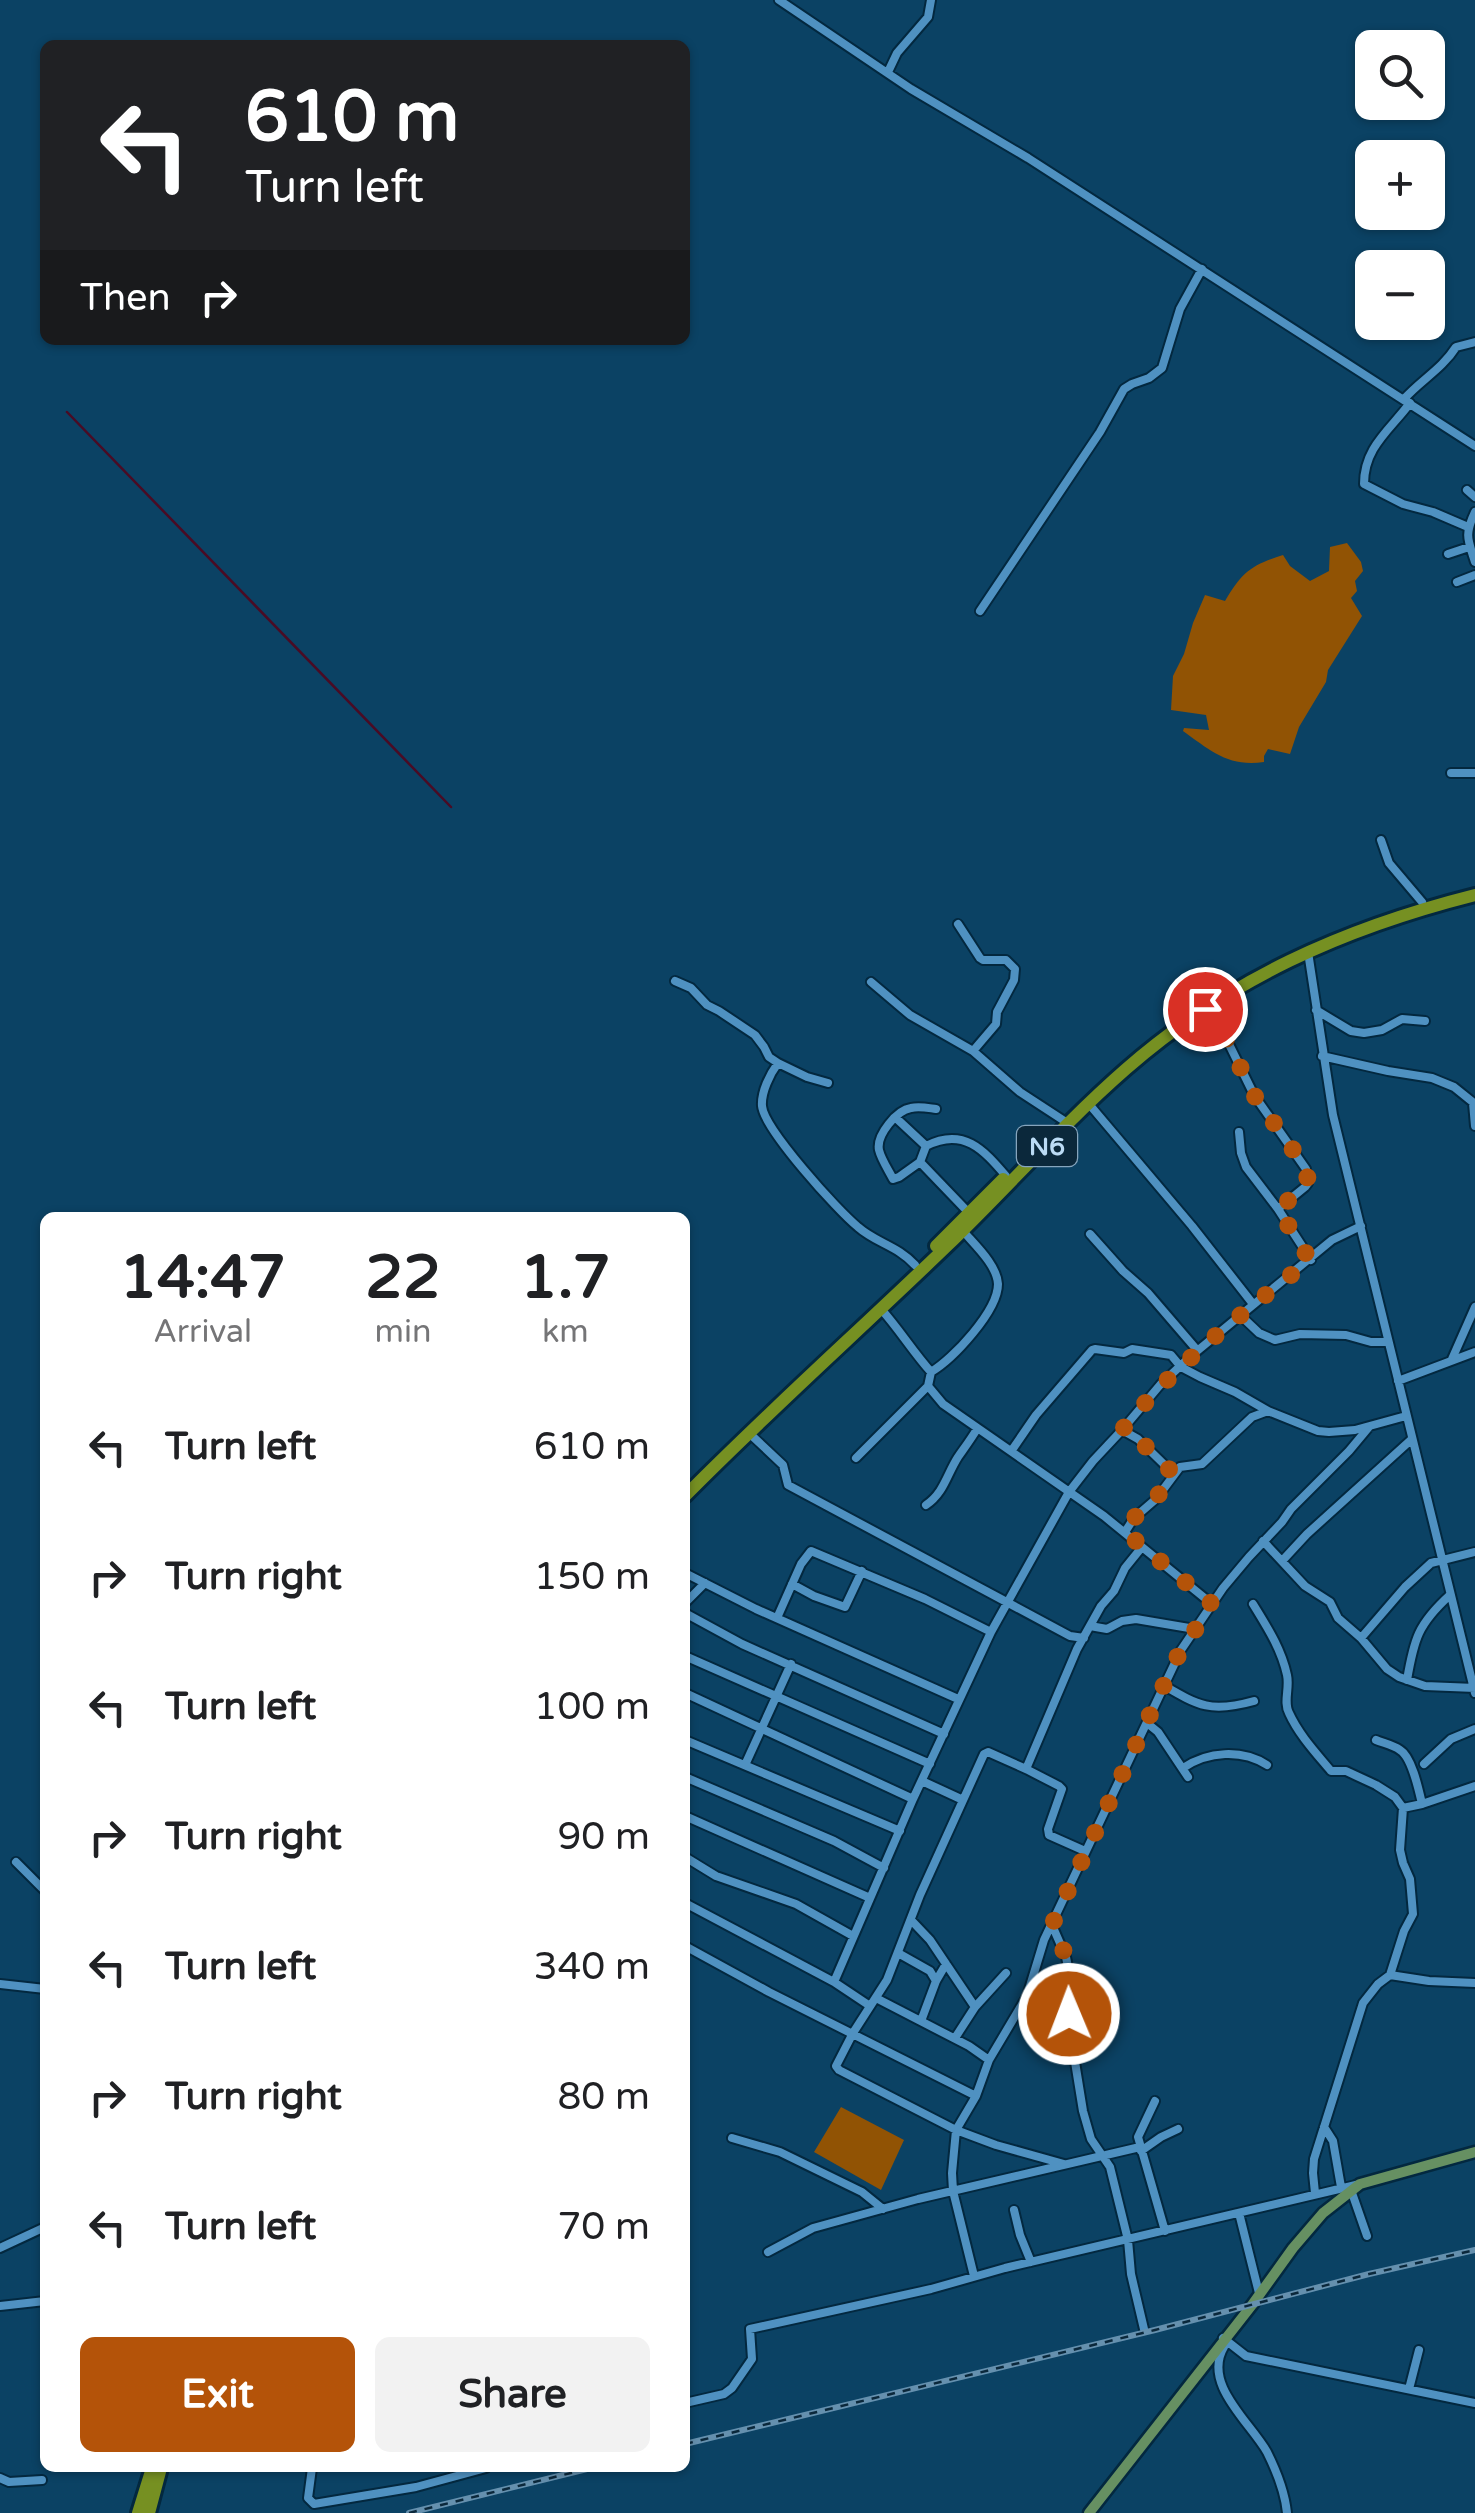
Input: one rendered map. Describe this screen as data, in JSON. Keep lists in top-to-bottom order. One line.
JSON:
{"streets":{"highway":["N6"]},"page":{"map_buttons":["+","−"],"turn":["610 m","Turn left"],"then":"Then","eta":["14:47","Arrival","22","min","1.7","km"],"list":[{"name":"Turn left","value":"610 m"},{"name":"Turn right","value":"150 m"},{"name":"Turn left","value":"100 m"},{"name":"Turn right","value":"90 m"},{"name":"Turn left","value":"340 m"},{"name":"Turn right","value":"80 m"},{"name":"Turn left","value":"70 m"}],"buttons":["Exit","Share"]}}
